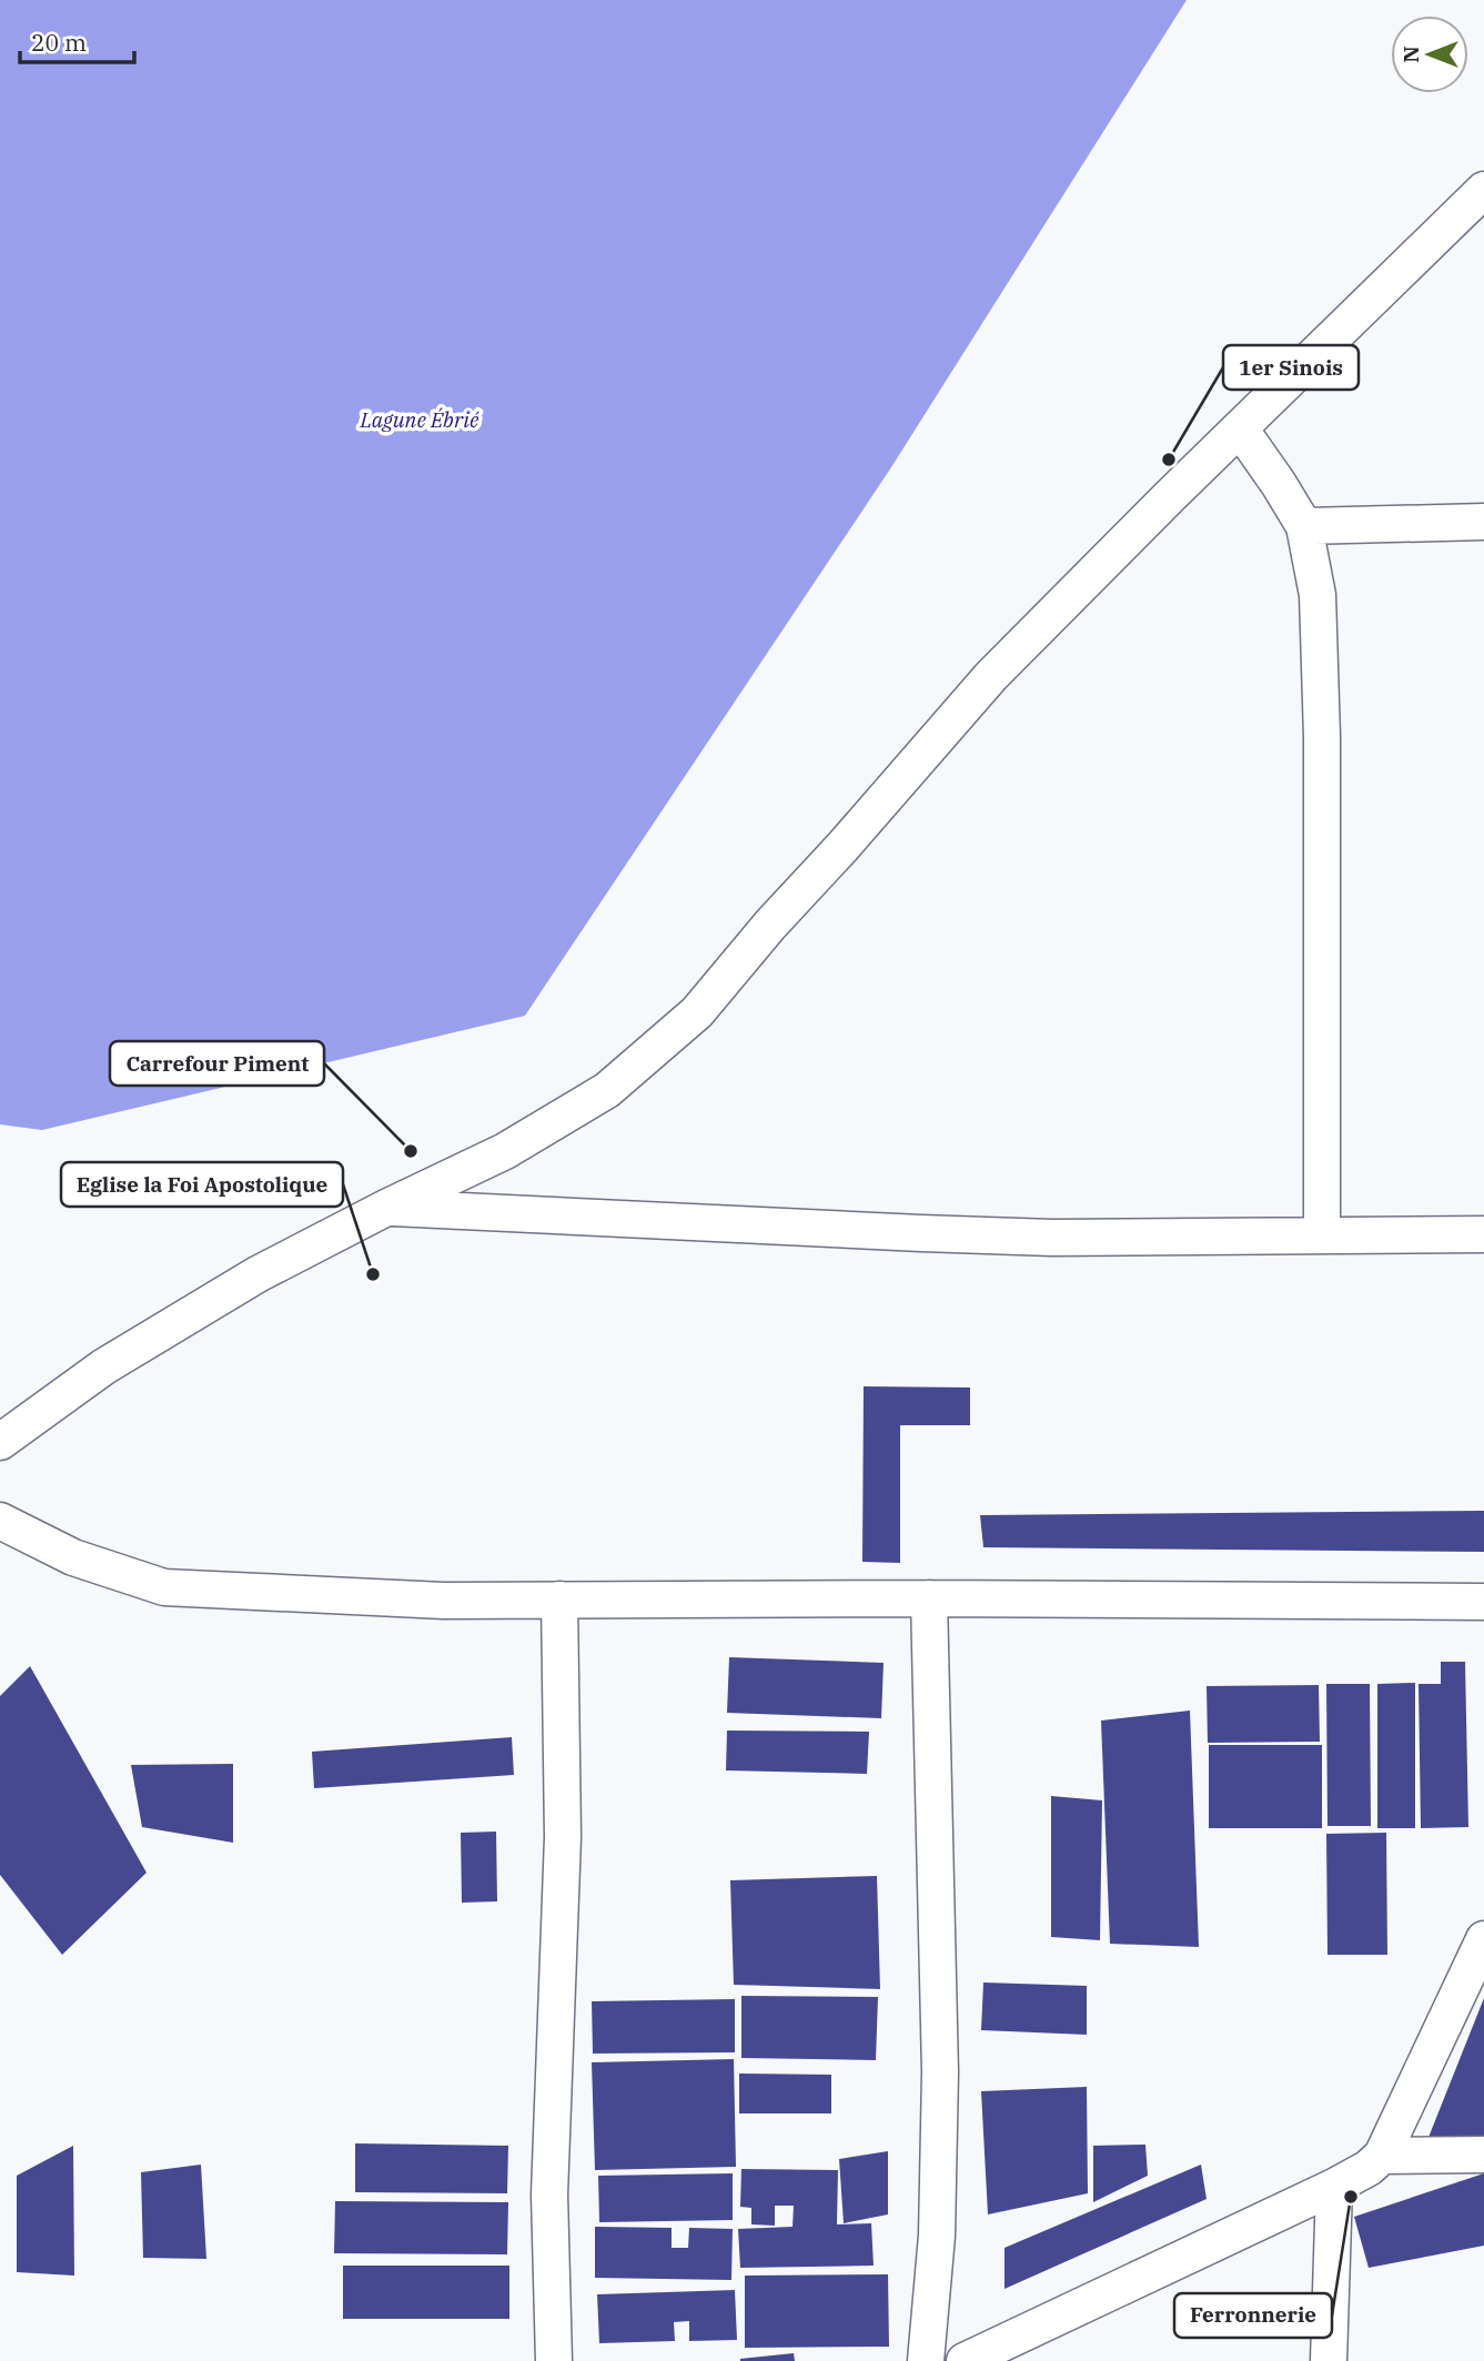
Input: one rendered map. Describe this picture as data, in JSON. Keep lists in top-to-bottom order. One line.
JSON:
{"water":["Lagune Ébrié"],"places":["1er Sinois","Carrefour Piment","Eglise la Foi Apostolique","Ferronnerie"],"scale_bar":"20 m","north":"left"}
